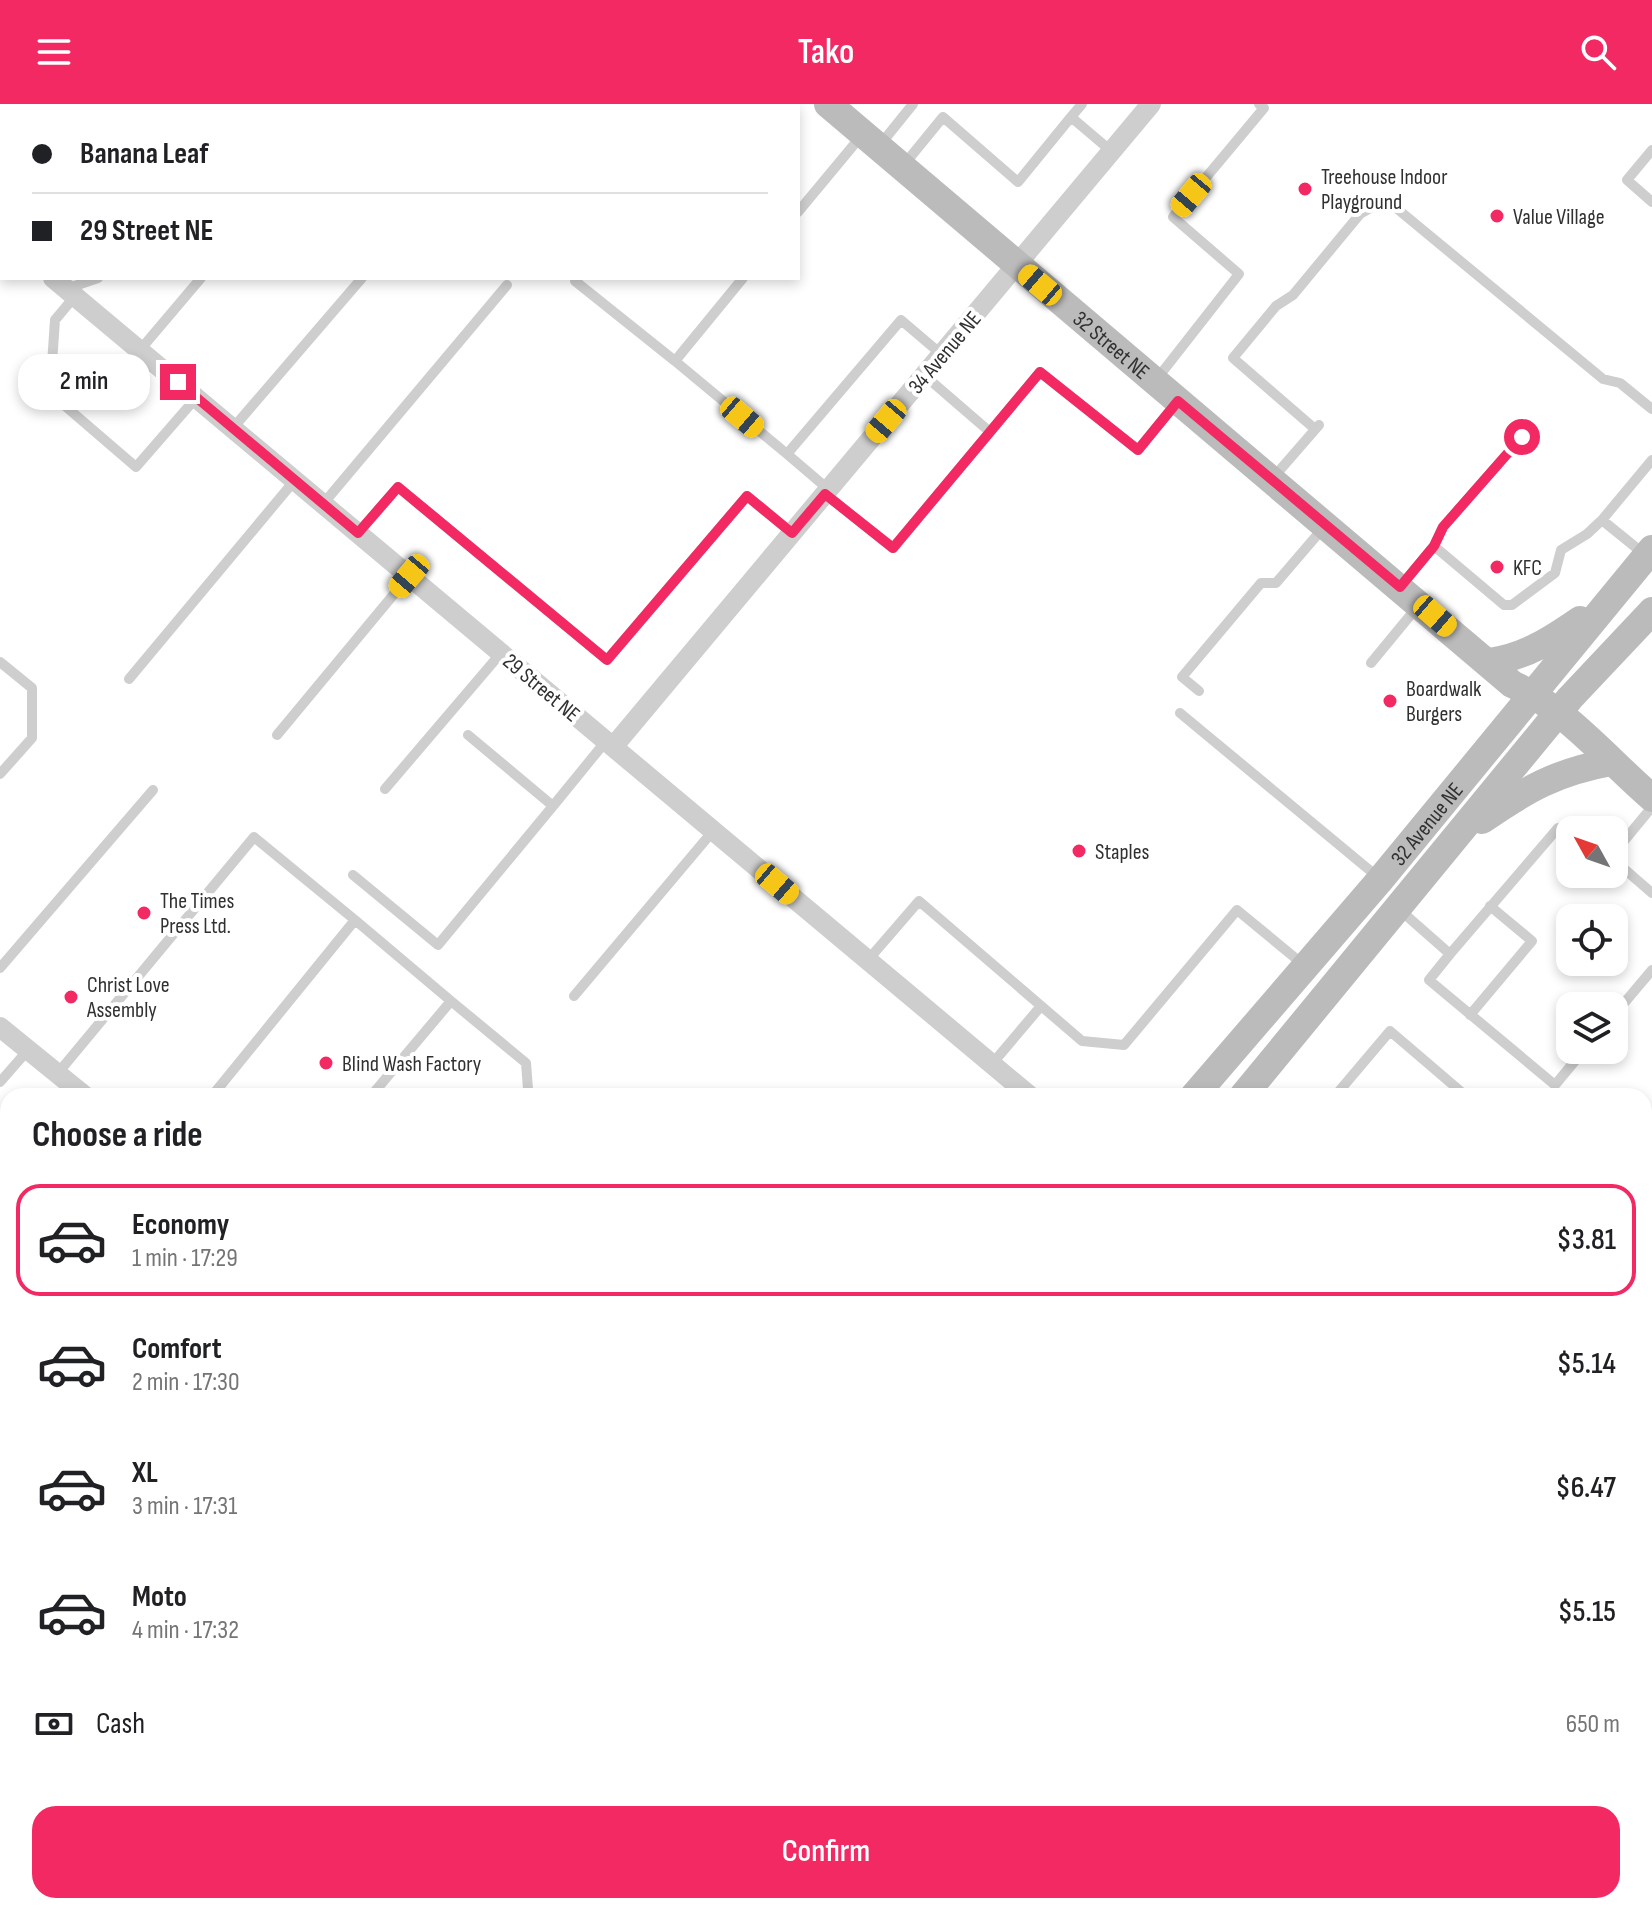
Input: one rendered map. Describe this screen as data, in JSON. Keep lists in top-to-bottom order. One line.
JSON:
{"streets":{"main road":["32 Street NE","32 Avenue NE"],"street":["34 Avenue NE","29 Street NE"]},"crossings":[["32 Street NE","34 Avenue NE"],["32 Street NE","32 Avenue NE"],["34 Avenue NE","29 Street NE"]],"places":["Treehouse Indoor Playground","Value Village","KFC","Boardwalk Burgers","Staples","The Times Press Ltd.","Christ Love Assembly","Blind Wash Factory"],"north":"top left","page":{"header":"Tako","banner":["Banana Leaf","29 Street NE"],"bubble":"2 min","heading":"Choose a ride","list":[{"name":"Economy","note":"1 min · 17:29","value":"$3.81"},{"name":"Comfort","note":"2 min · 17:30","value":"$5.14"},{"name":"XL","note":"3 min · 17:31","value":"$6.47"},{"name":"Moto","note":"4 min · 17:32","value":"$5.15"}],"pay":["Cash","650 m"],"buttons":"Confirm"}}
